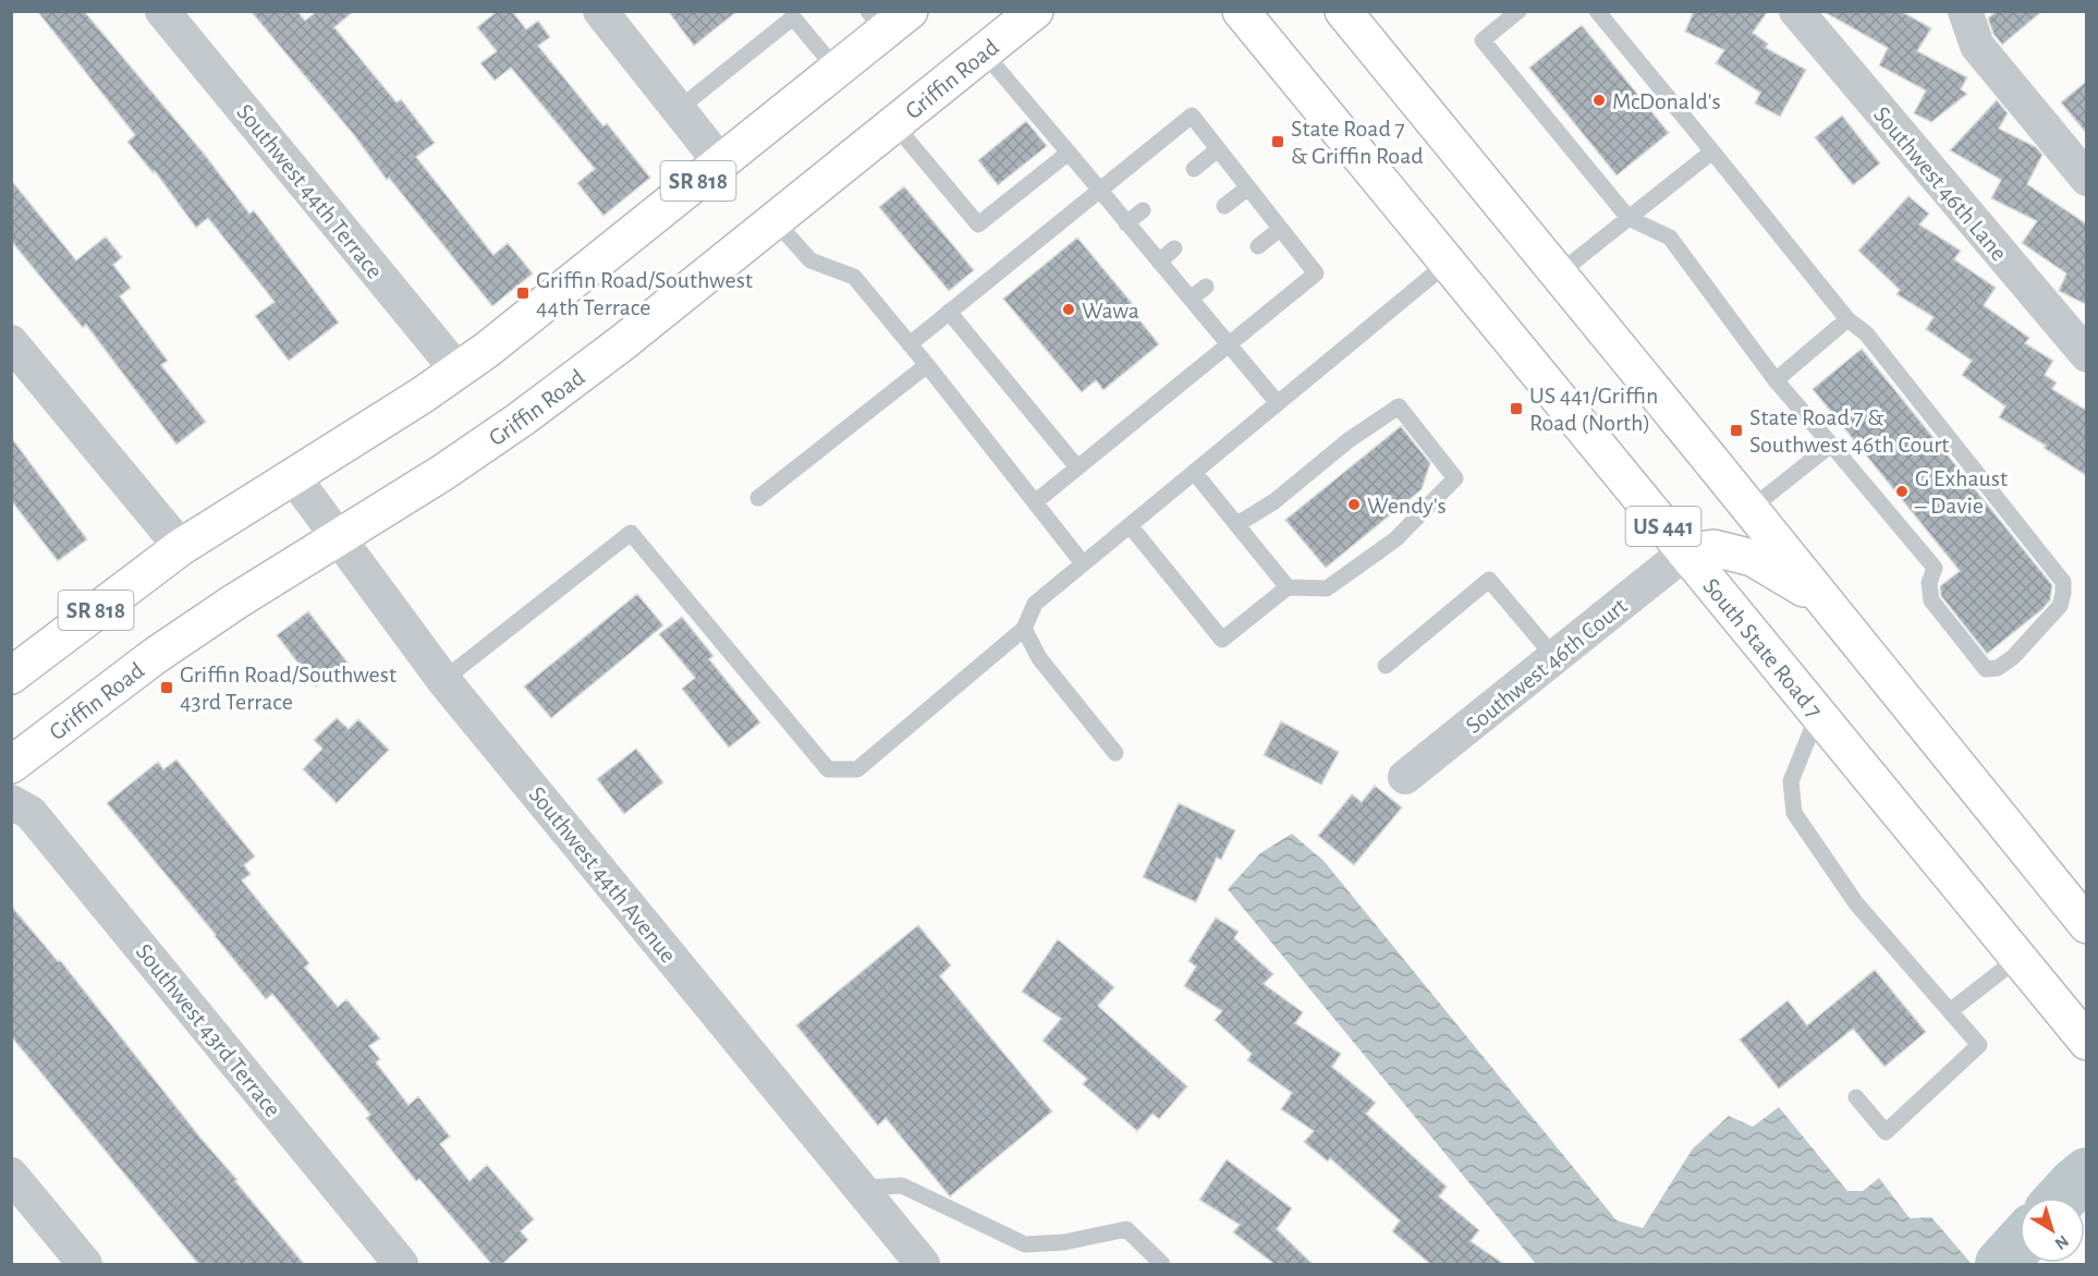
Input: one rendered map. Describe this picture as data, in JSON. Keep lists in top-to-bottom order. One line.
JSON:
{"streets":{"main road":["Griffin Road","SR 818","US 441","South State Road 7"],"street":["Southwest 46th Lane","Southwest 44th Terrace","Southwest 46th Court","Southwest 44th Avenue","Southwest 43rd Terrace"]},"crossings":[["Griffin Road","Southwest 44th Avenue"],["SR 818","Southwest 44th Terrace"],["SR 818","Southwest 44th Avenue"],["South State Road 7","Southwest 46th Court"]],"places":{"other":["McDonald's","Wawa","G Exhaust – Davie","Wendy's"],"transit":["State Road 7 & Griffin Road","Griffin Road/Southwest 44th Terrace","US 441/Griffin Road (North)","State Road 7 & Southwest 46th Court","Griffin Road/Southwest 43rd Terrace"]},"north":"bottom right"}
